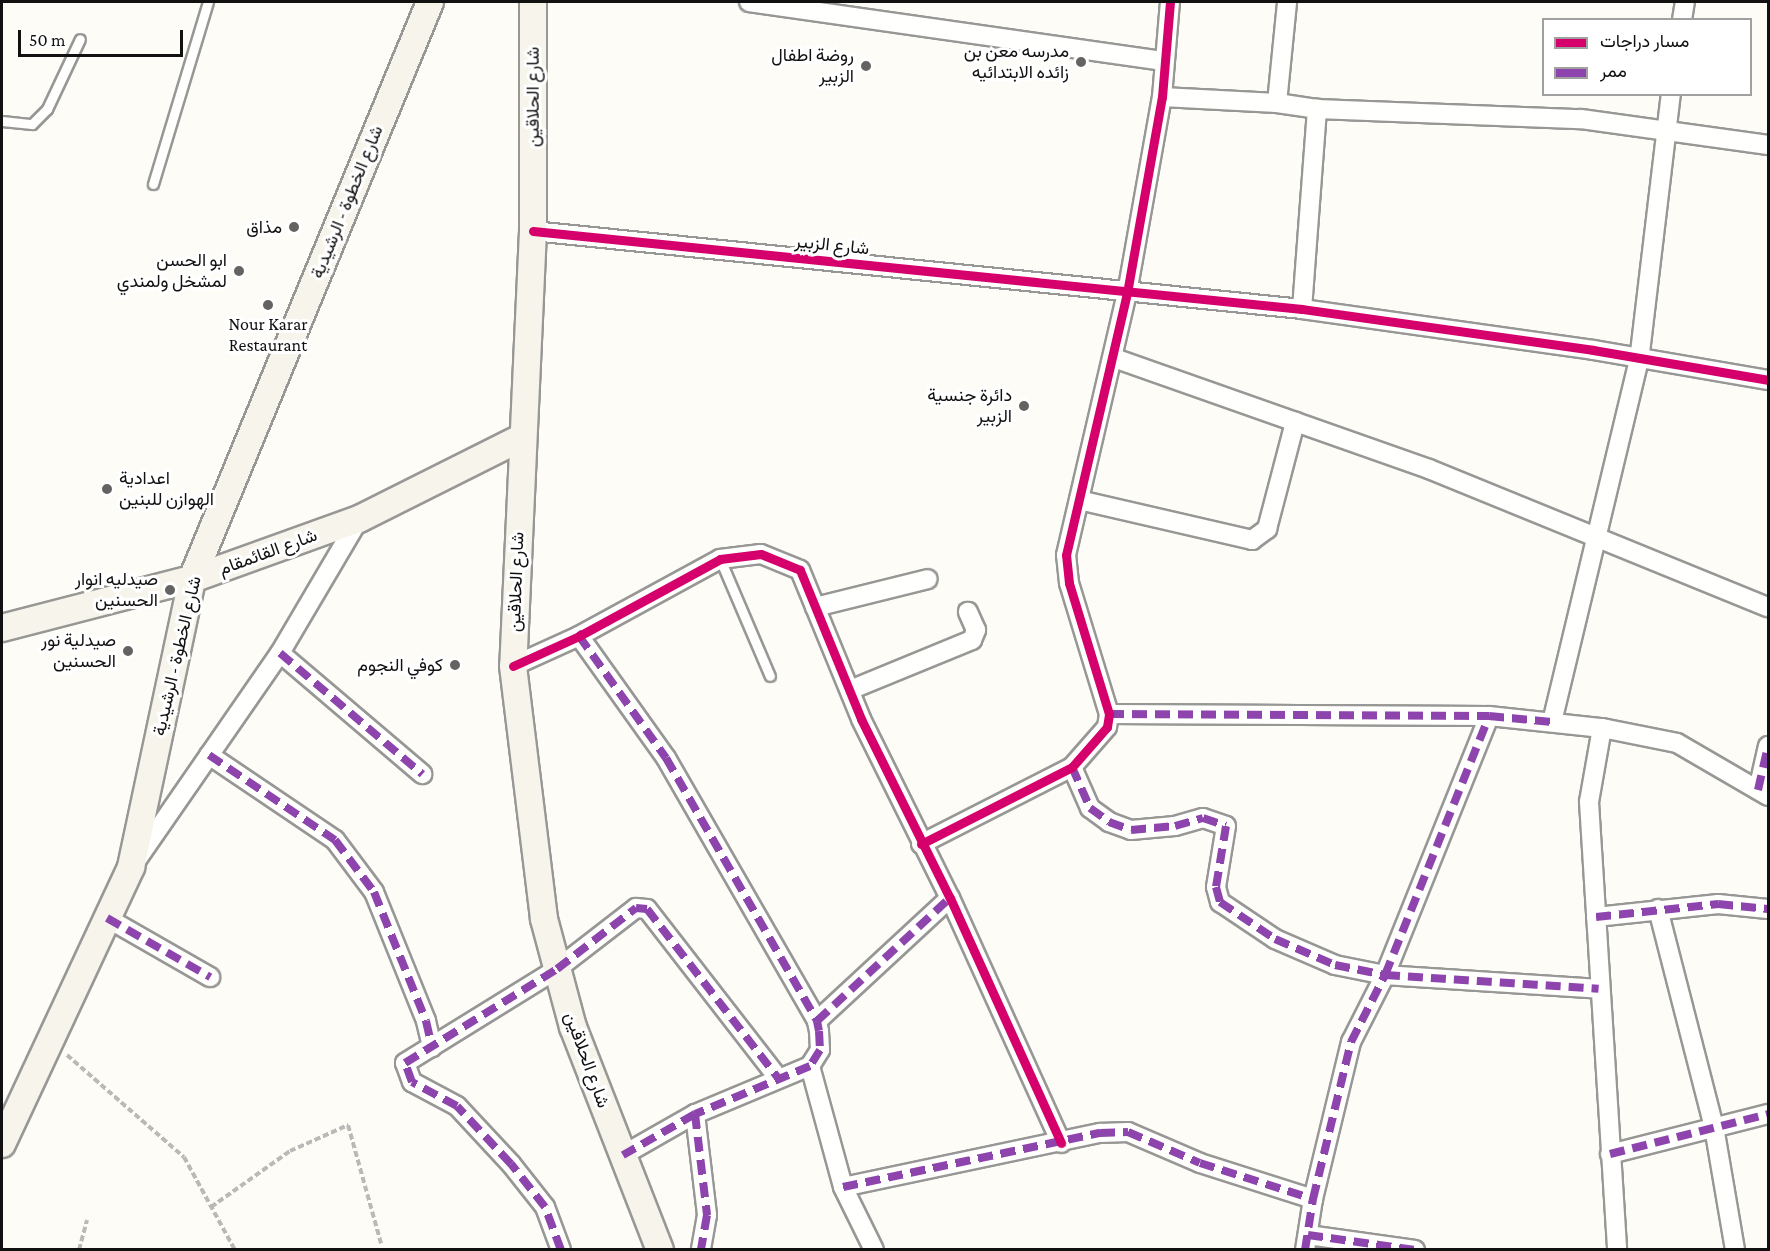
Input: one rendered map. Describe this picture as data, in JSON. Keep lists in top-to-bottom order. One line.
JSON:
{"streets":{"main road":["شارع الحلاقين","شارع الخطوة - الرشيدية","شارع القائمقام"],"street":["شارع الزبير"]},"crossings":[["شارع الحلاقين","شارع الزبير"],["شارع الحلاقين","شارع القائمقام"],["شارع الخطوة - الرشيدية","شارع القائمقام"]],"places":["مدرسه معن بن زائده الابتدائيه","روضة اطفال الزبير","مذاق","ابو الحسن لمشخل ولمندي","Nour Karar Restaurant","دائرة جنسية الزبير","اعدادية الهوازن للبنين","صيدليه انوار الحسنين","صيدلية نور الحسنين","كوفي النجوم"],"legend":["مسار دراجات","ممر"],"scale_bar":"50 m"}
